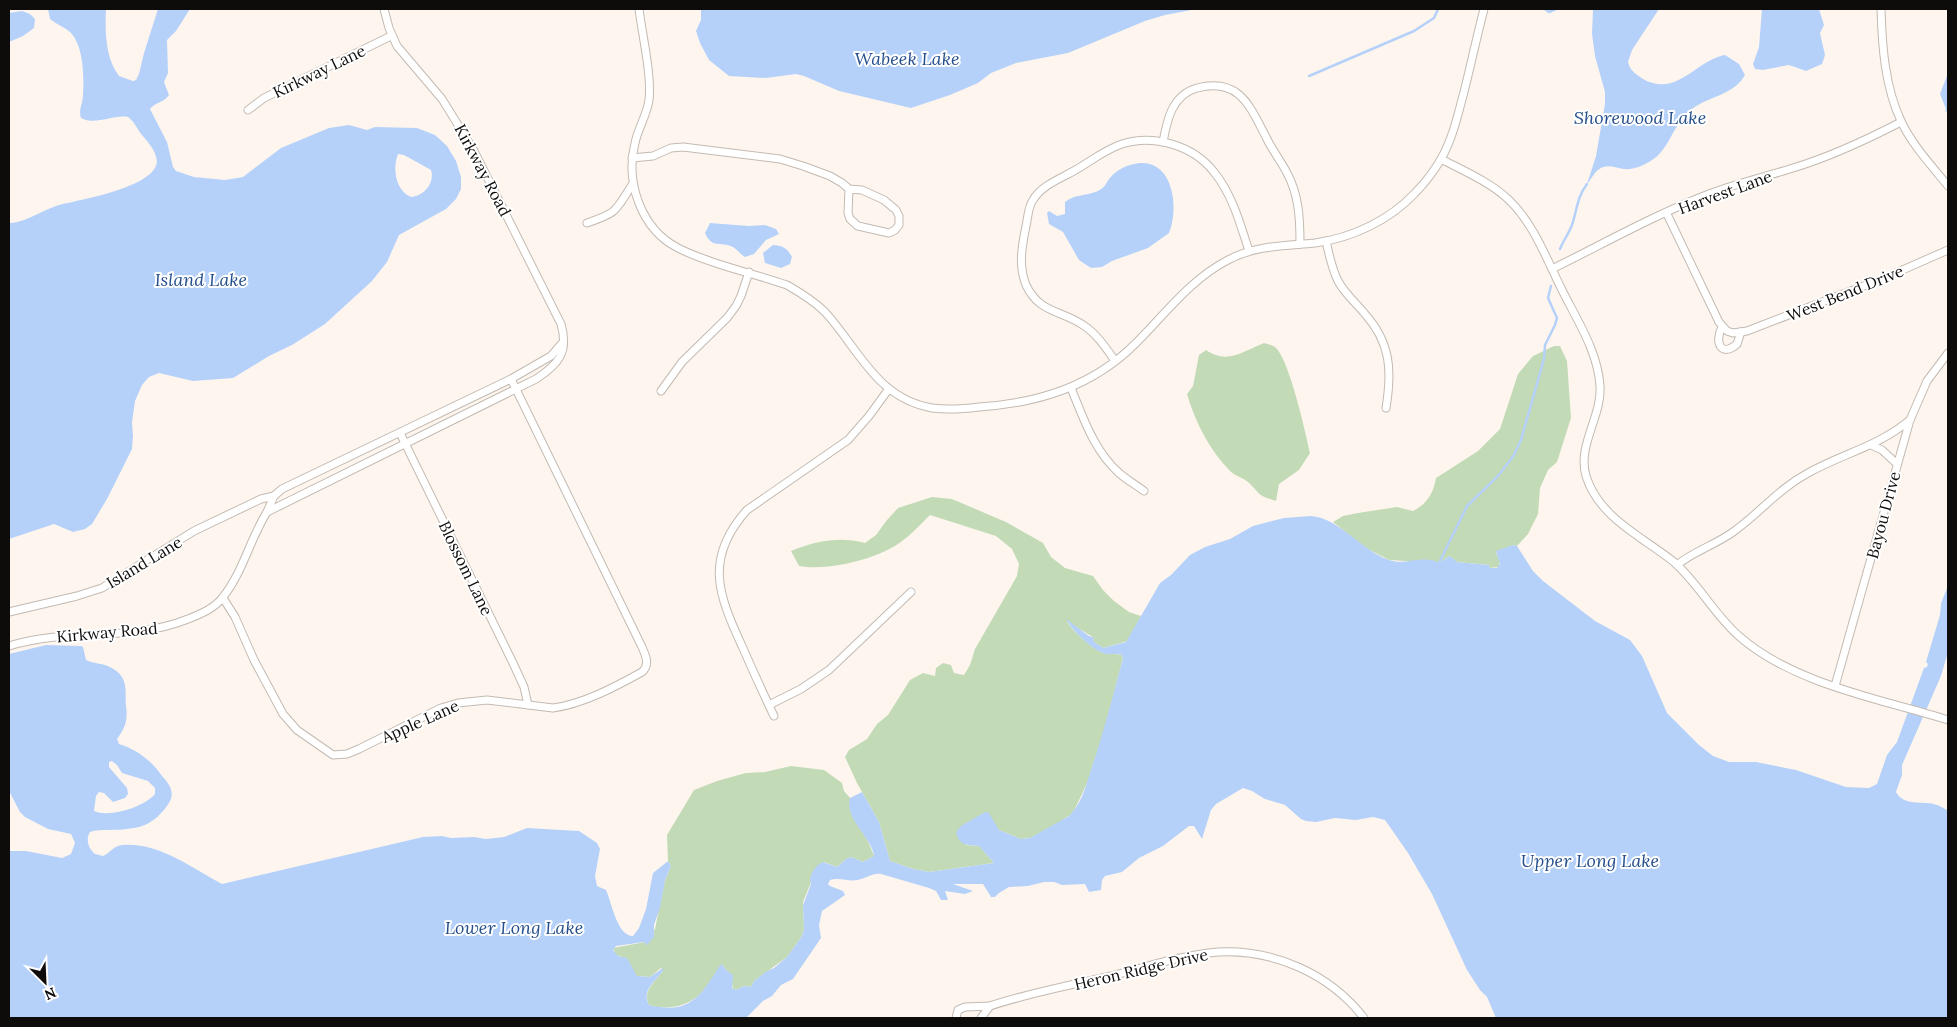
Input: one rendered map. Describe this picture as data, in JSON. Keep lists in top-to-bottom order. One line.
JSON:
{"streets":{"street":["Kirkway Lane","Kirkway Road","Harvest Lane","West Bend Drive","Bayou Drive","Island Lane","Blossom Lane","Apple Lane","Heron Ridge Drive"]},"crossings":[["Kirkway Lane","Kirkway Road"],["Kirkway Road","Island Lane"],["Kirkway Road","Apple Lane"],["Harvest Lane","West Bend Drive"],["Blossom Lane","Apple Lane"]],"water":["Wabeek Lake","Shorewood Lake","Island Lake","Upper Long Lake","Lower Long Lake"],"north":"bottom right"}
